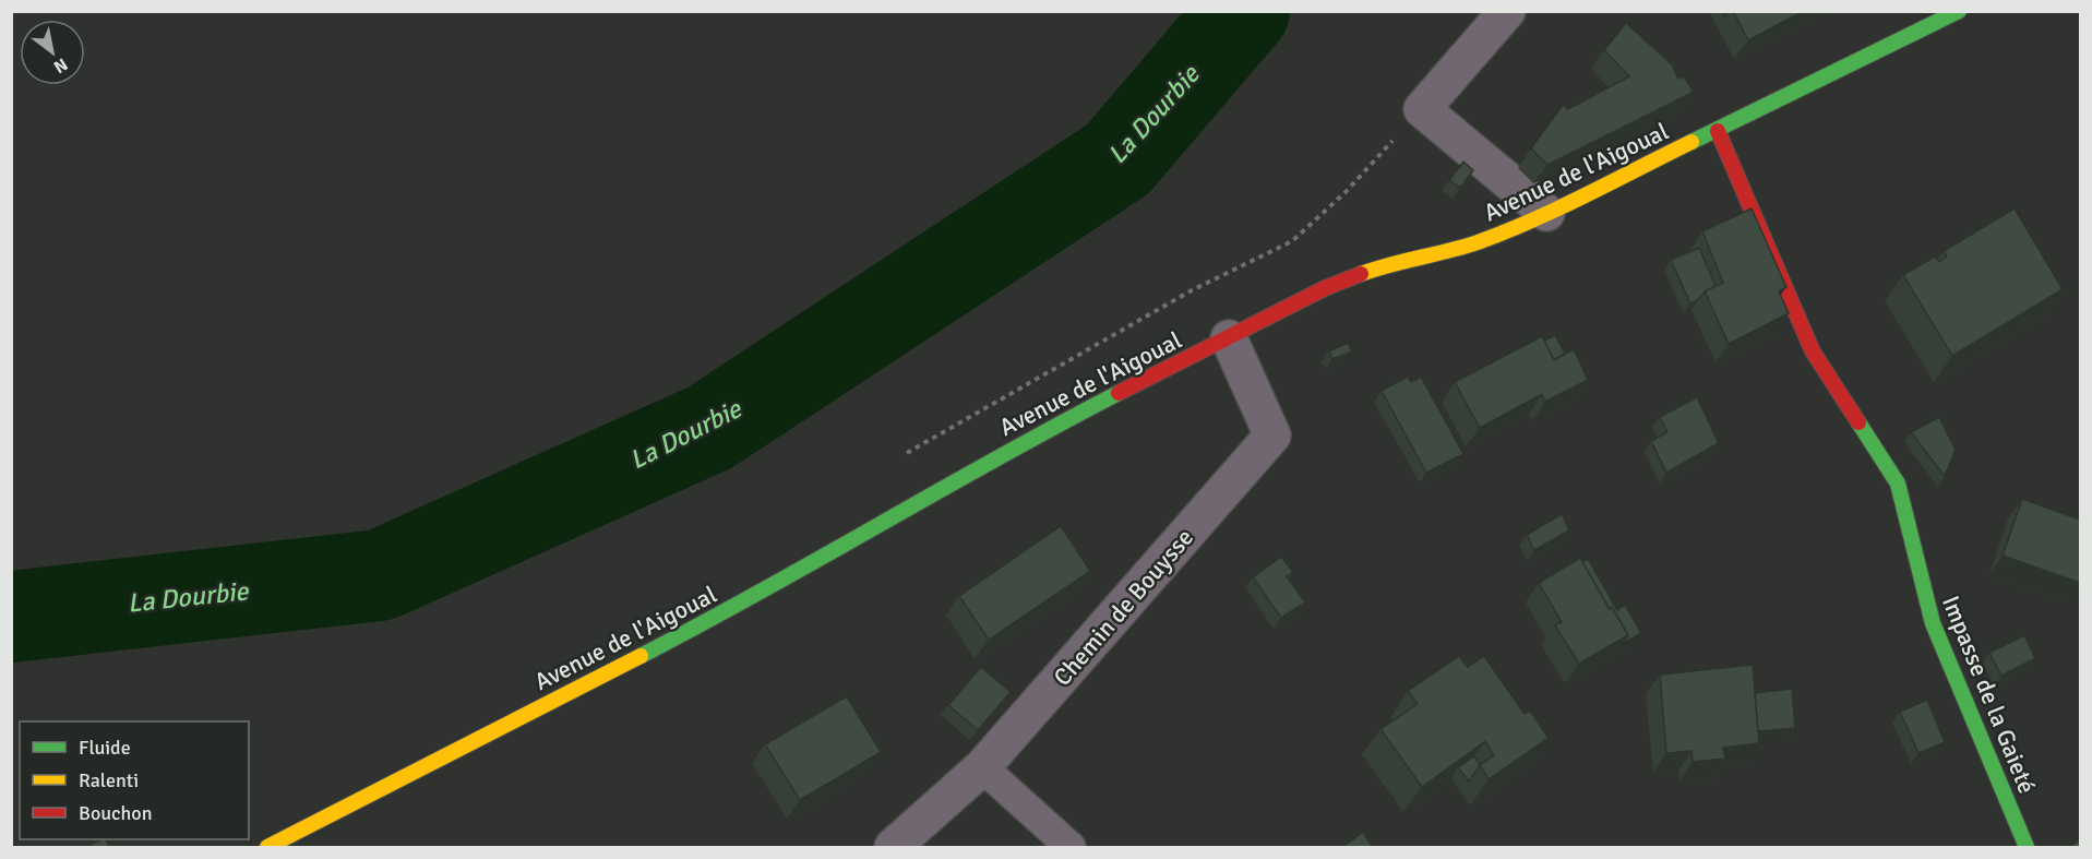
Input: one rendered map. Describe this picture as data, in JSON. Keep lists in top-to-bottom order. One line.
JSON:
{"streets":{"main road":["Avenue de l'Aigoual","Impasse de la Gaieté"],"street":["Chemin de Bouysse"]},"crossings":[["Avenue de l'Aigoual","Chemin de Bouysse"],["Avenue de l'Aigoual","Impasse de la Gaieté"]],"water":["La Dourbie"],"legend":["Fluide","Ralenti","Bouchon"],"north":"bottom right"}
